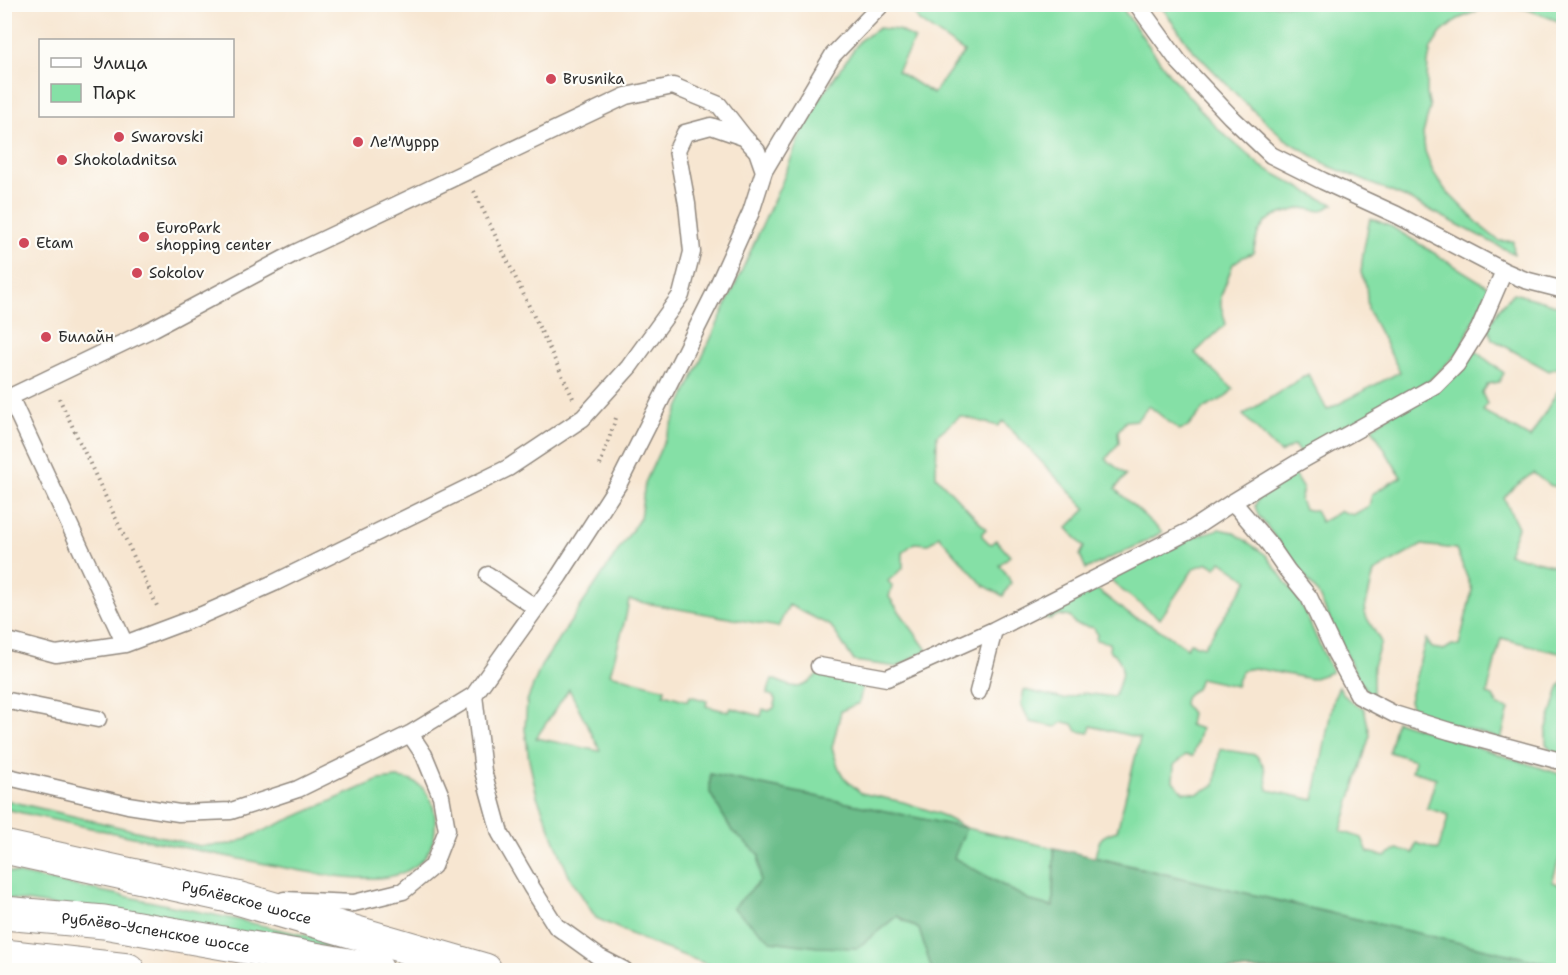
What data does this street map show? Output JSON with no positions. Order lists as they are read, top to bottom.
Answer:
{
  "streets": {
    "main road": ["Рублёвское шоссе", "Рублёво-Успенское шоссе"]
  },
  "places": [
    "Brusnika",
    "Swarovski",
    "Ле'Муррр",
    "Shokoladnitsa",
    "EuroPark shopping center",
    "Etam",
    "Sokolov",
    "Билайн"
  ],
  "legend": ["Улица", "Парк"]
}
